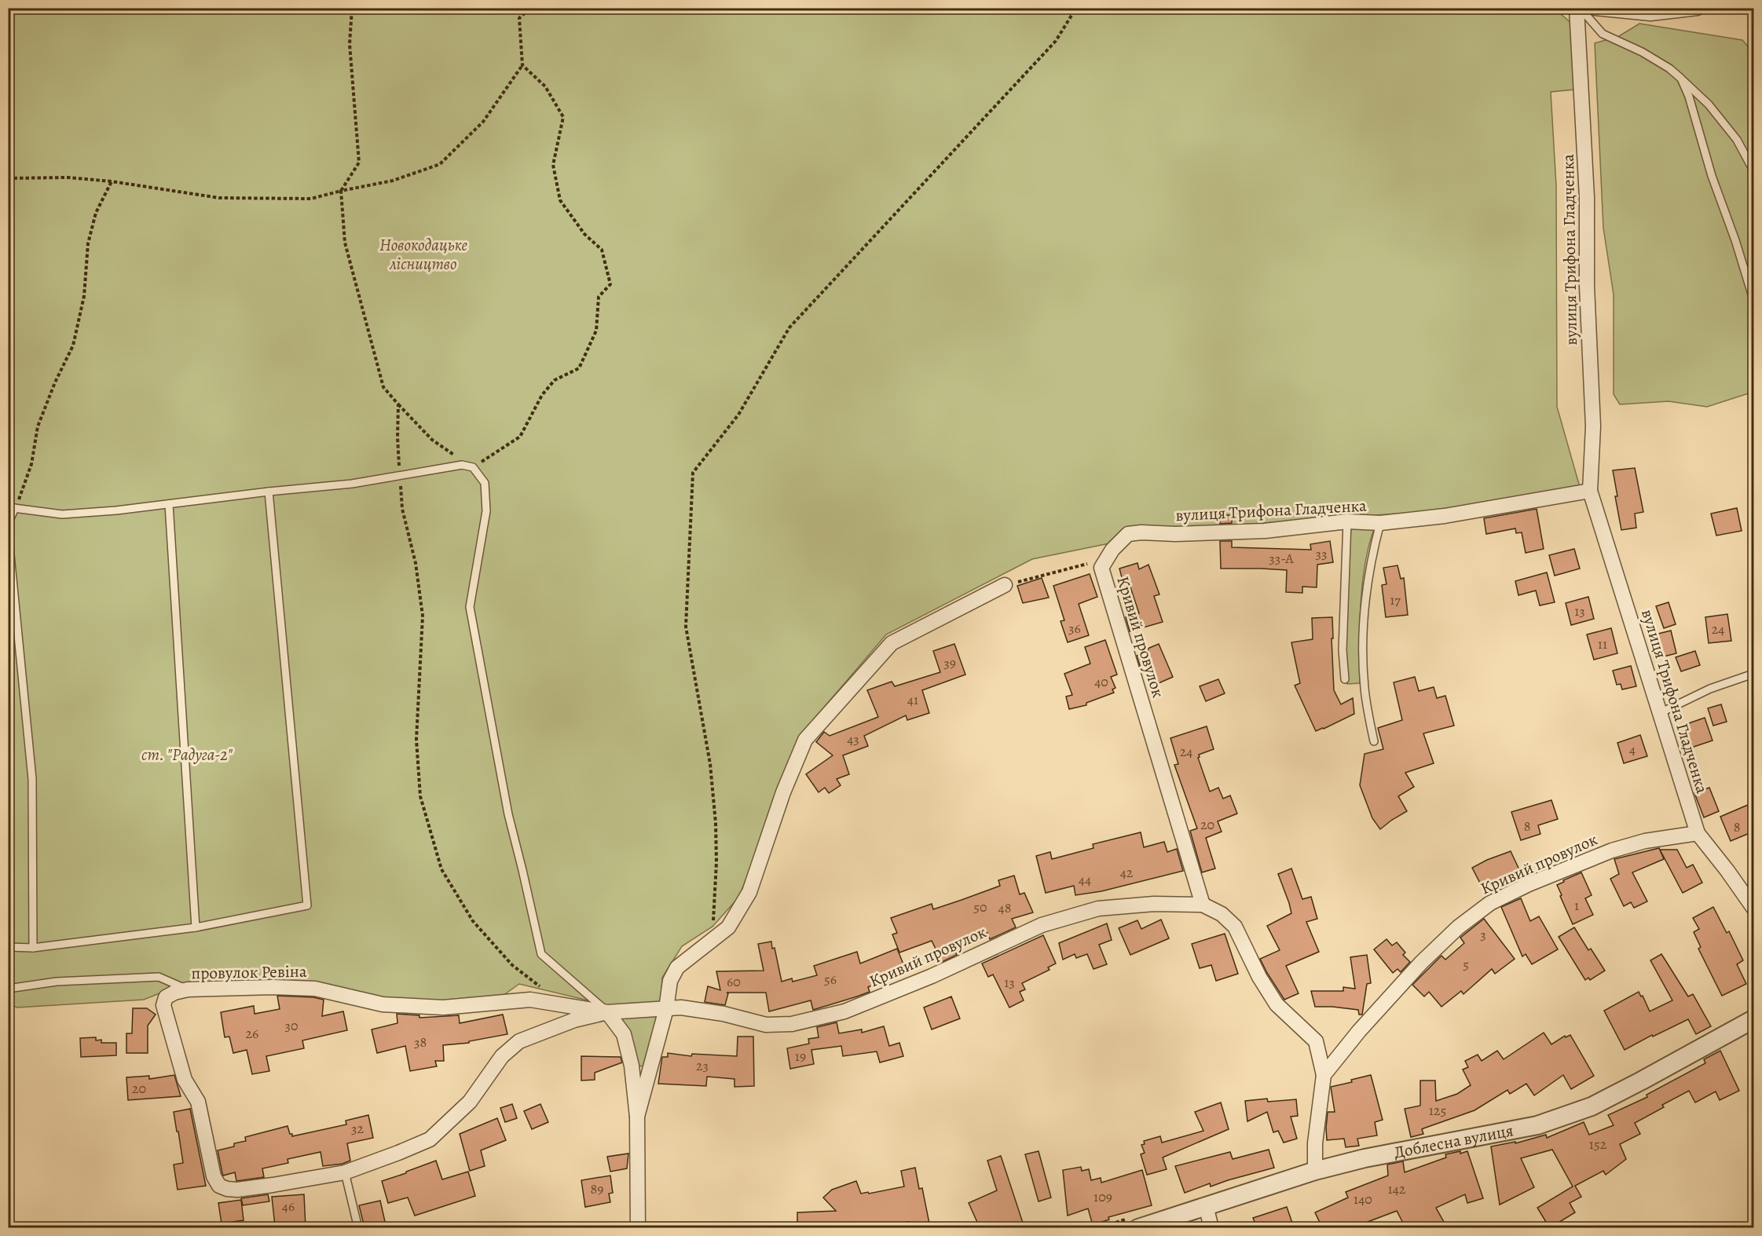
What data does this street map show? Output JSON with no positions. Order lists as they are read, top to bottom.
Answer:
{
  "streets": {
    "street": [
      "вулиця Трифона Гладченка",
      "Кривий провулок",
      "провулок Ревіна",
      "Доблесна вулиця"
    ]
  },
  "crossings": [
    ["вулиця Трифона Гладченка", "Кривий провулок"],
    ["Кривий провулок", "провулок Ревіна"],
    ["Кривий провулок", "Доблесна вулиця"]
  ],
  "parks": ["Новокодацьке лісництво", "ст. \"Радуга-2\""],
  "house_numbers": [
    "33",
    "33-А",
    "17",
    "13",
    "36",
    "24",
    "11",
    "39",
    "40",
    "41",
    "43",
    "4",
    "24",
    "20",
    "8",
    "8",
    "42",
    "44",
    "1",
    "50",
    "48",
    "3",
    "5",
    "56",
    "60",
    "13",
    "30",
    "26",
    "38",
    "19",
    "23",
    "20",
    "125",
    "32",
    "152",
    "89",
    "142",
    "109",
    "140",
    "46"
  ]
}
